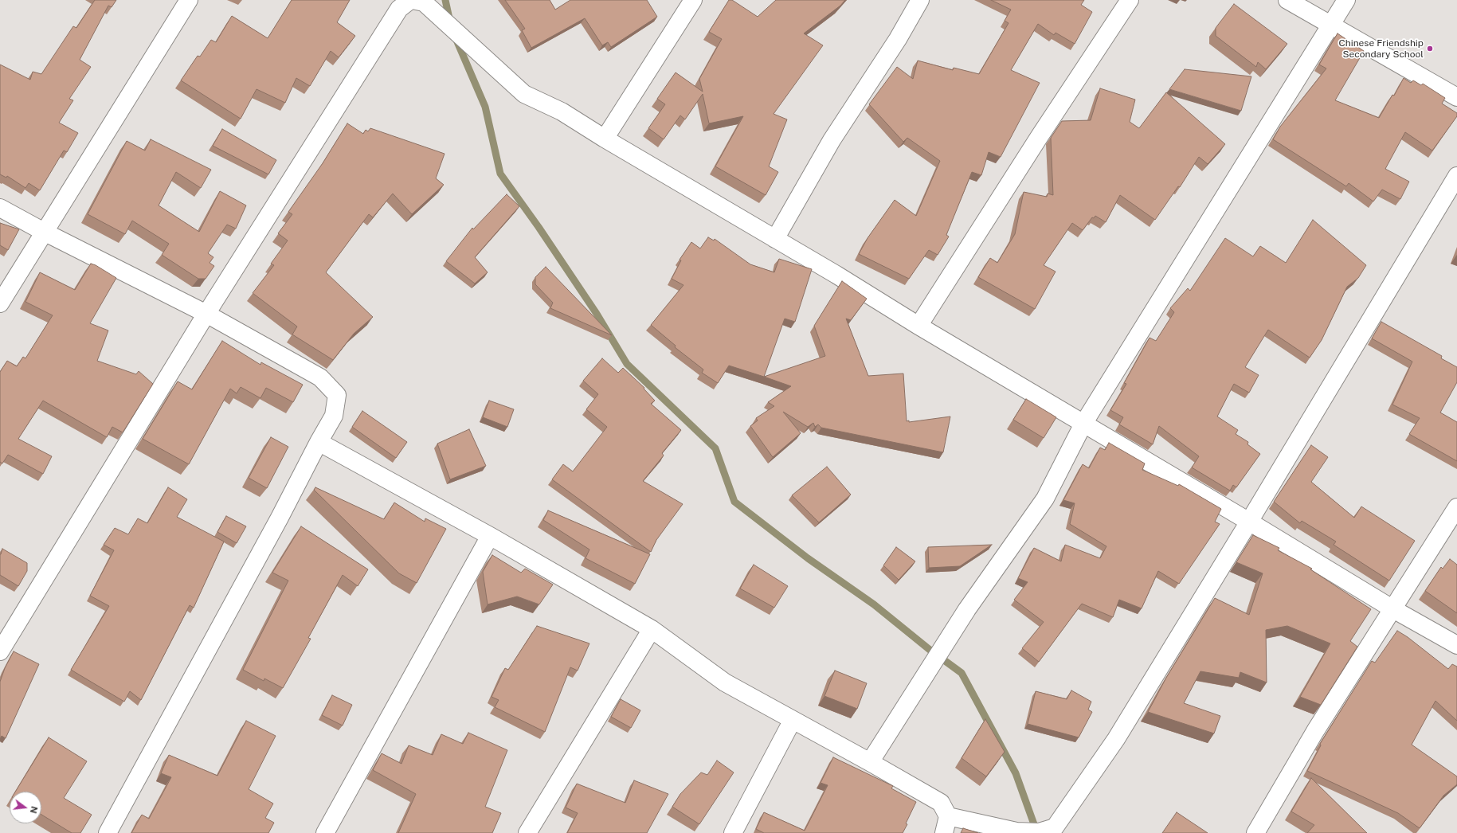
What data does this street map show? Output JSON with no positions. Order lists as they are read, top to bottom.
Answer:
{
  "places": ["Chinese Friendship Secondary School"],
  "north": "right"
}
